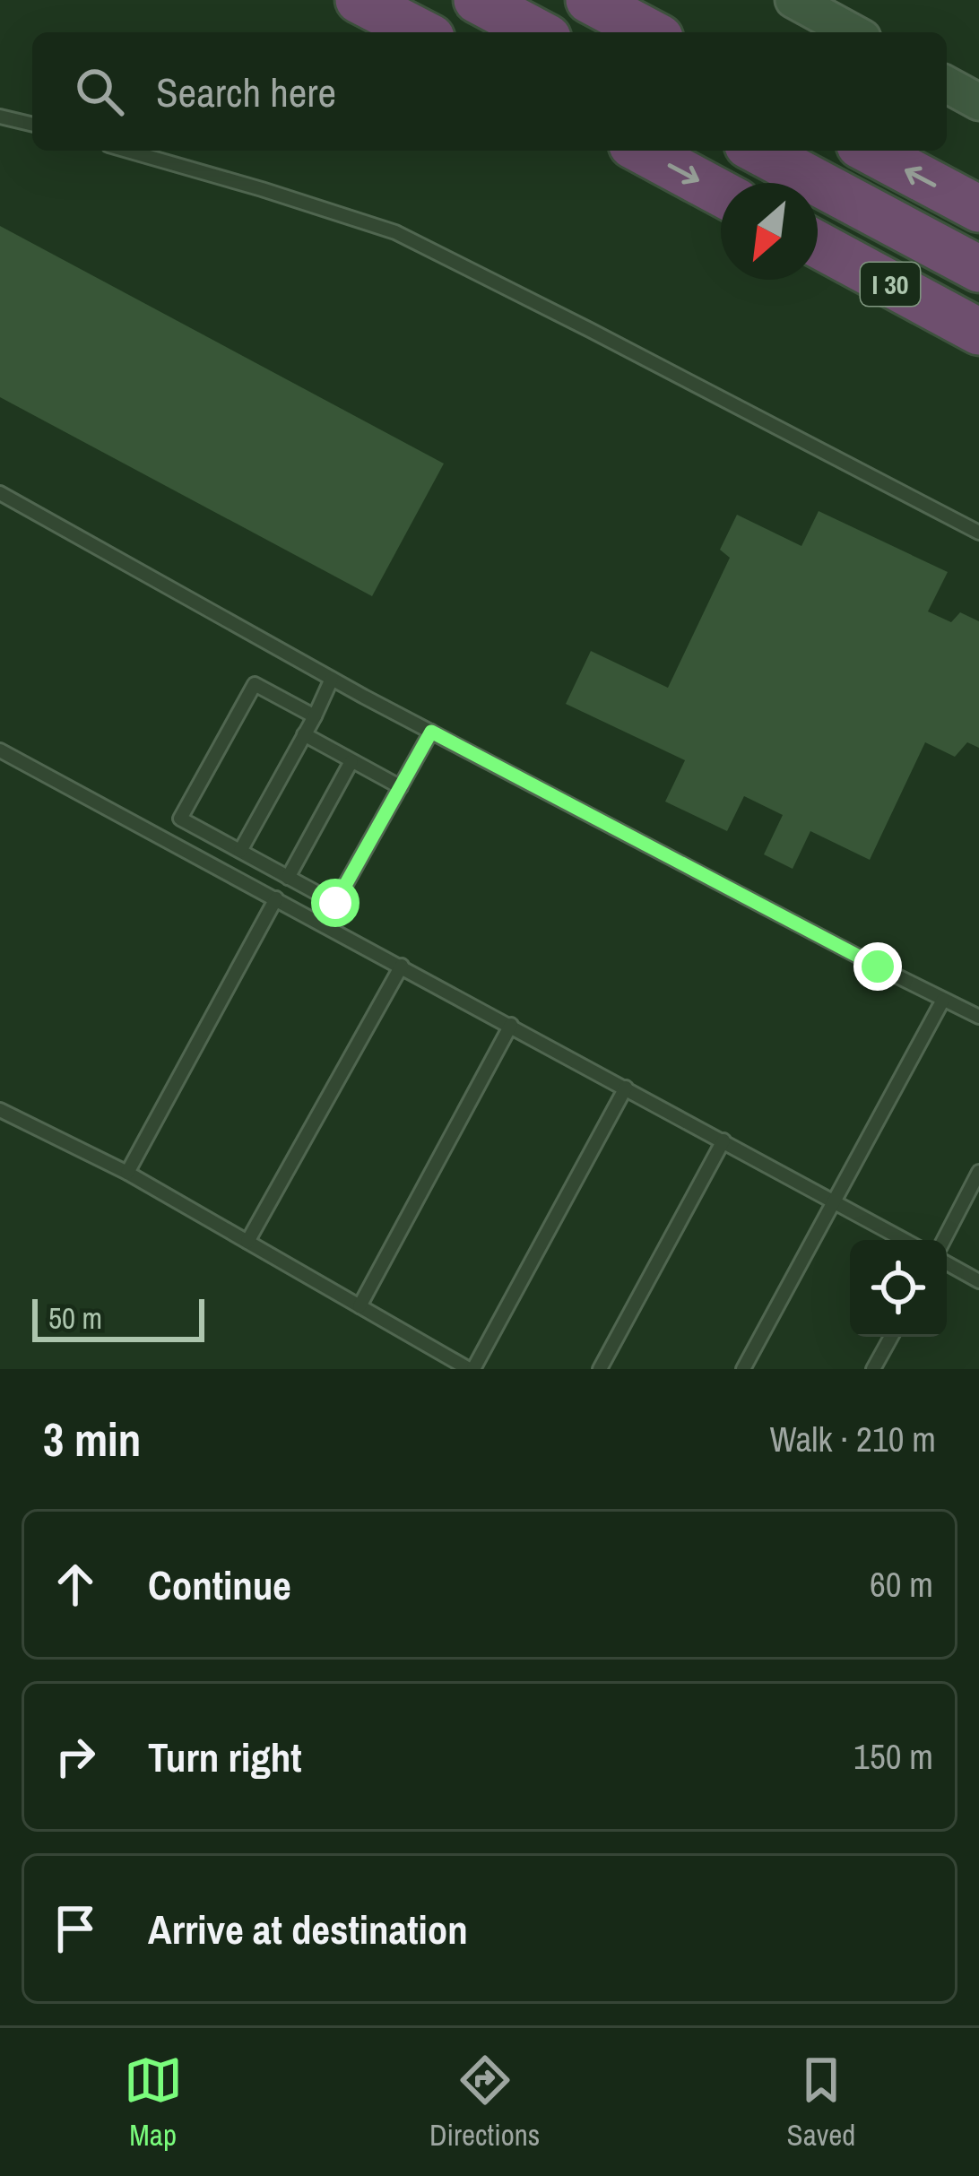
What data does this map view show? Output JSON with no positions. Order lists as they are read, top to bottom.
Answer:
{
  "streets": {
    "highway": ["I 30"]
  },
  "scale_bar": "50 m",
  "north": "bottom left",
  "page": {
    "search": "Search here",
    "scale": "50 m",
    "heading": ["3 min", "Walk · 210 m"],
    "list": [
      ["Continue", "60 m"],
      ["Turn right", "150 m"],
      "Arrive at destination"
    ],
    "nav": ["Map", "Directions", "Saved"]
  }
}
